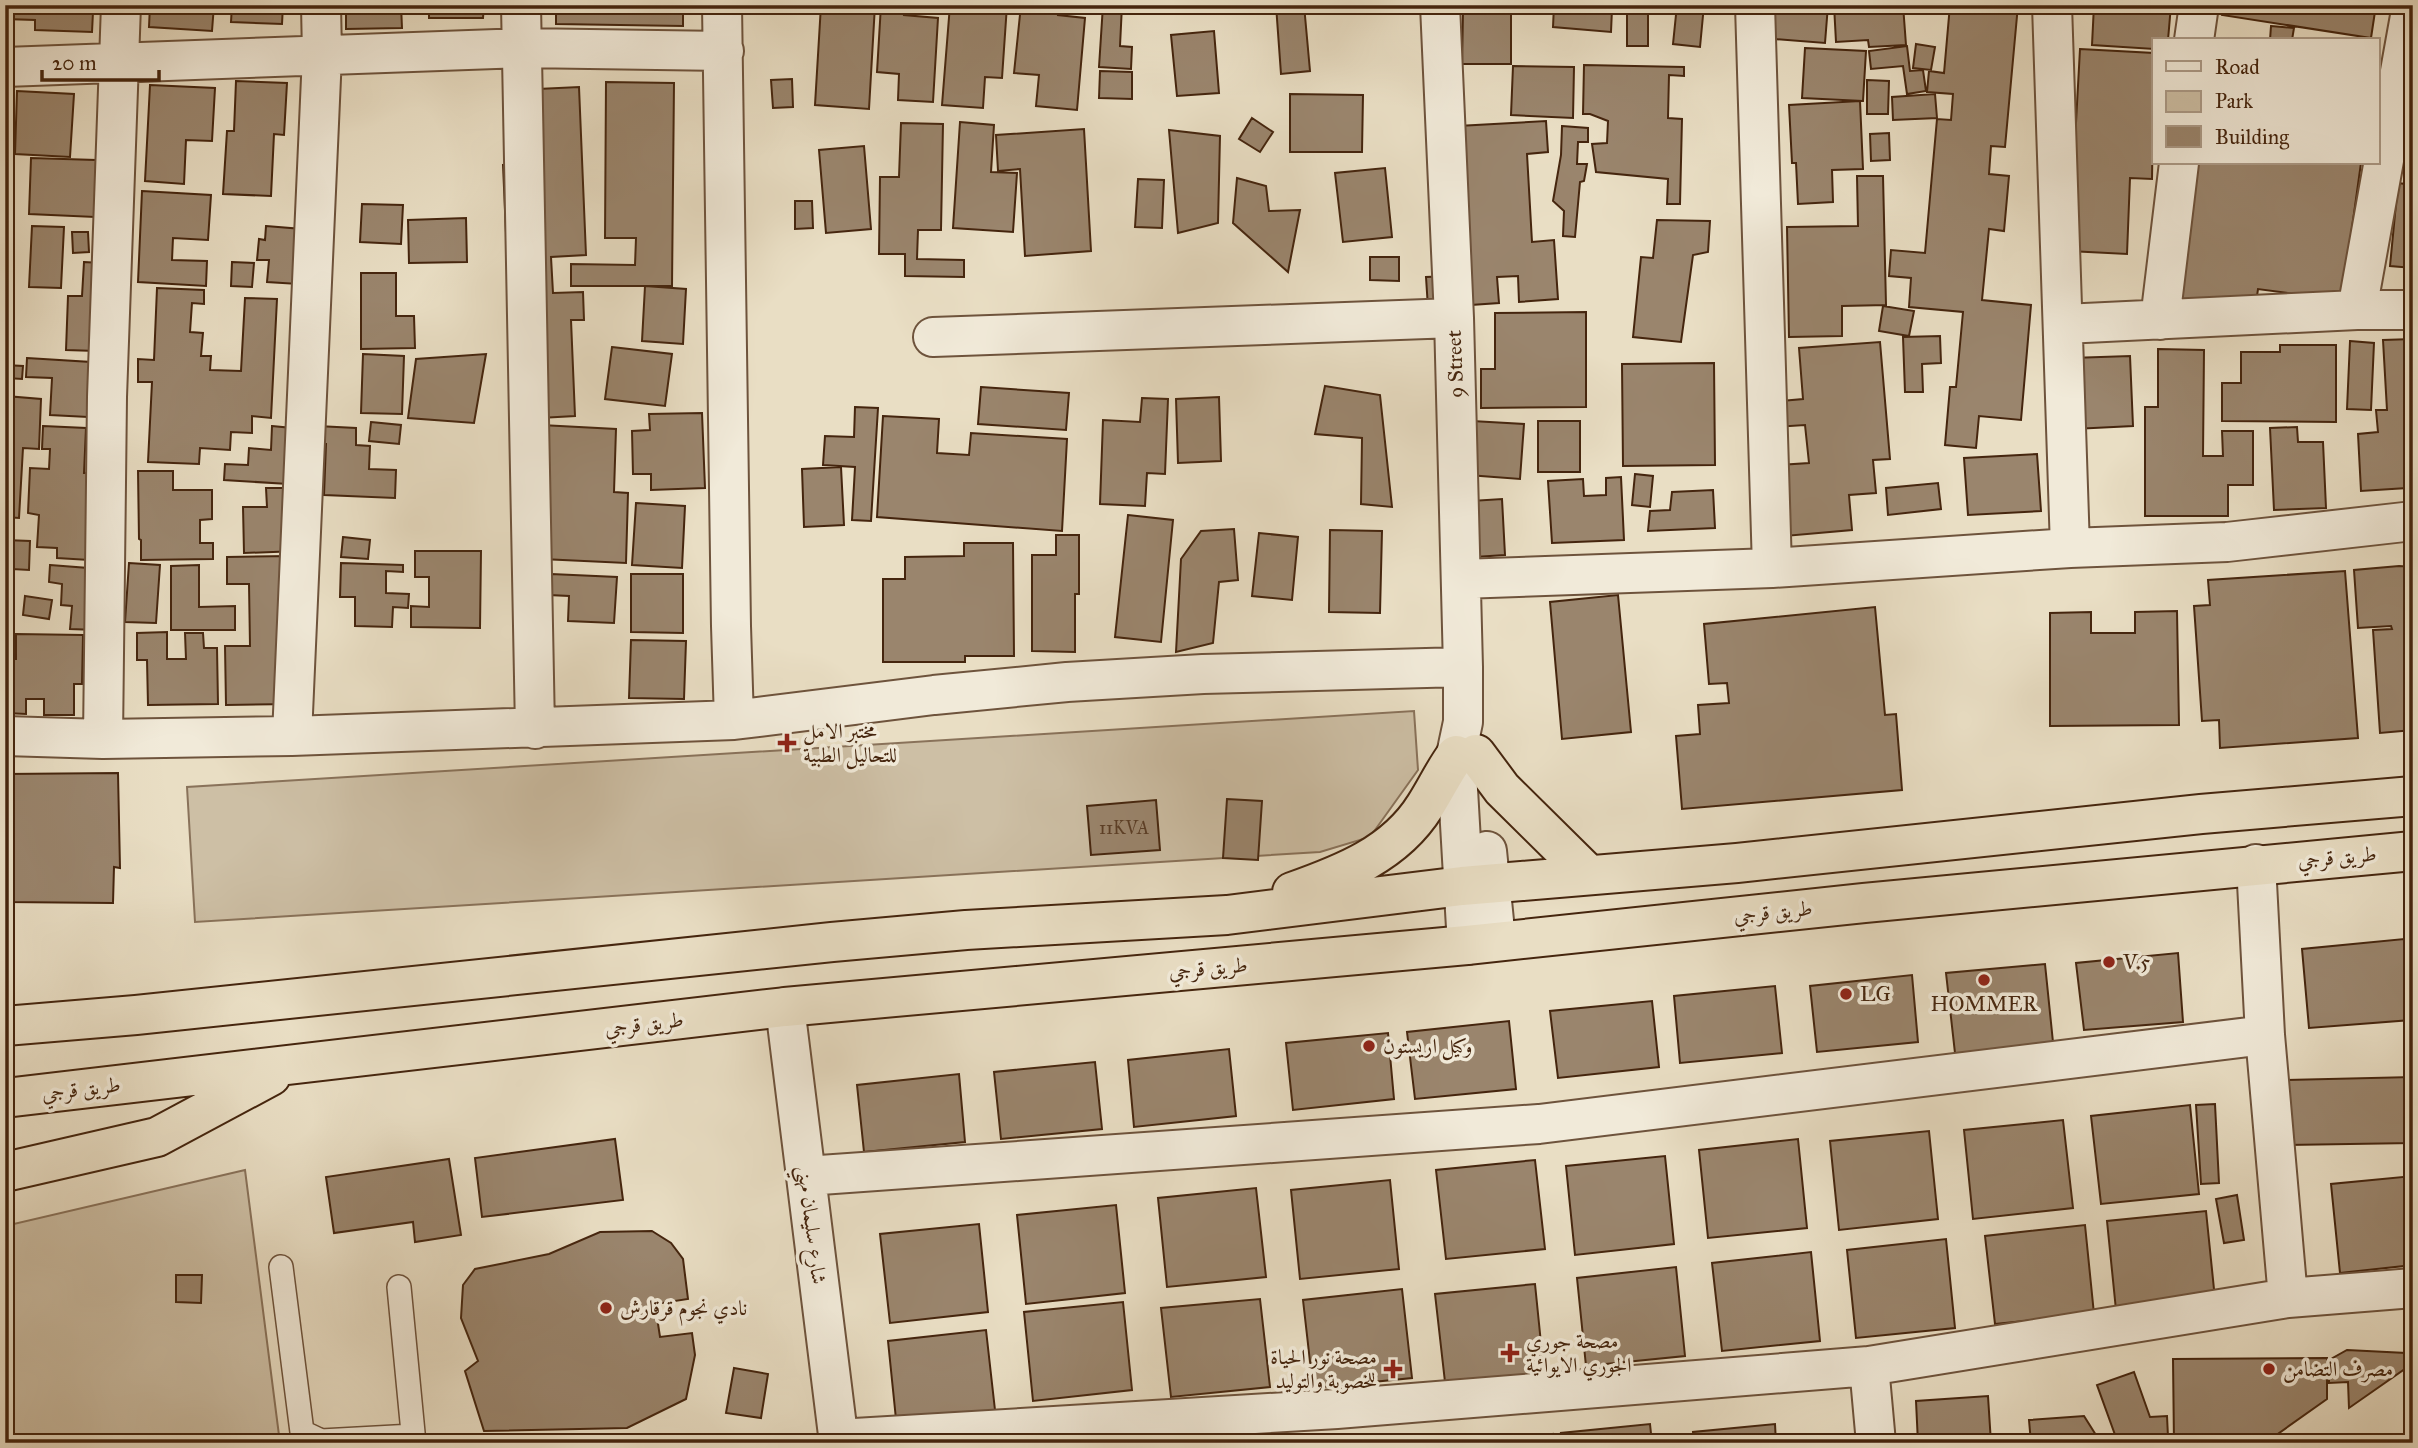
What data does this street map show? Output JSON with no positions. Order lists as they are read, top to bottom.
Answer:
{
  "streets": {
    "highway": ["طريق قرجي"],
    "street": ["9 Street", "شارع سليمان مهني"]
  },
  "crossings": [
    ["9 Street", "طريق قرجي"],
    ["طريق قرجي", "شارع سليمان مهني"]
  ],
  "places": {
    "health": ["مختبر الامل للتحاليل الطبية", "مصحة جوري الجوري الايوائية", "مصحة نور الحياة للخصوبة والتوليد"],
    "other": [
      "V.5",
      "HOMMER",
      "LG",
      "وكيل اريستون",
      "نادي نجوم قرقارش",
      "مصرف التضامن"
    ]
  },
  "house_numbers": ["11KVA"],
  "legend": ["Road", "Park", "Building"],
  "scale_bar": "20 m"
}
